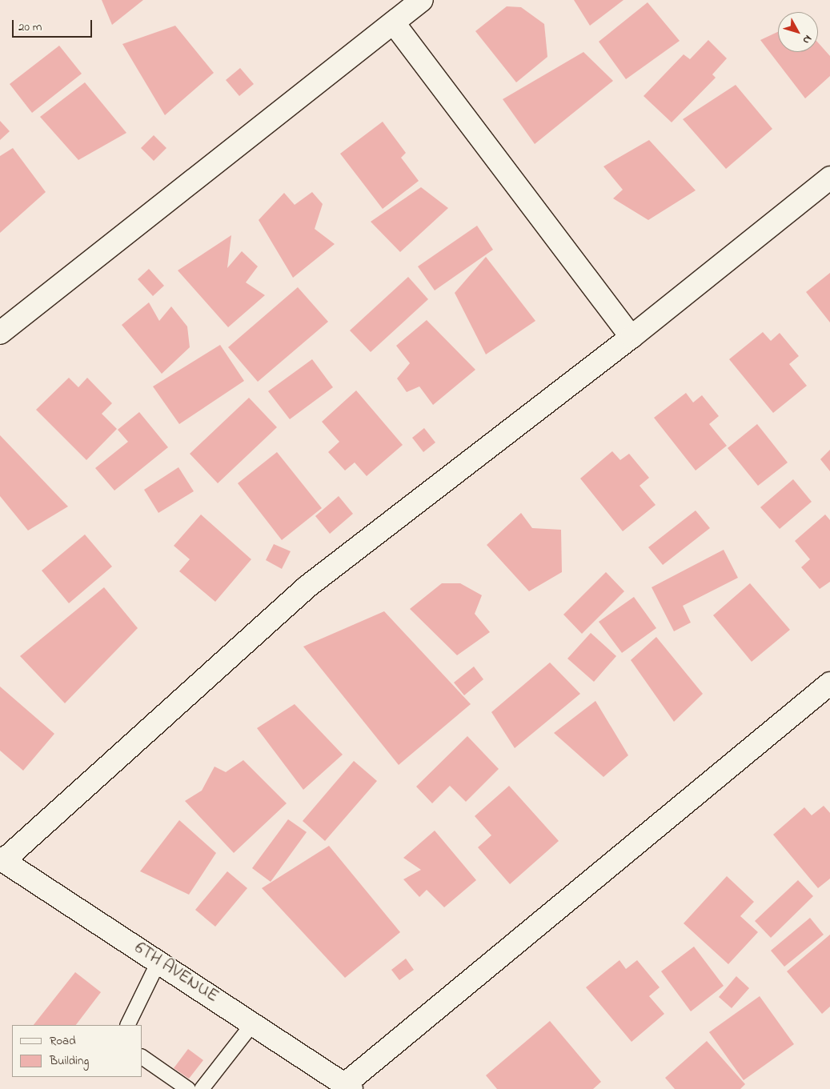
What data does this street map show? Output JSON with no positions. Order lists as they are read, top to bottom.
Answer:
{
  "streets": {
    "street": ["6TH AVENUE"]
  },
  "legend": ["Road", "Building"],
  "scale_bar": "20 m",
  "north": "bottom right"
}
